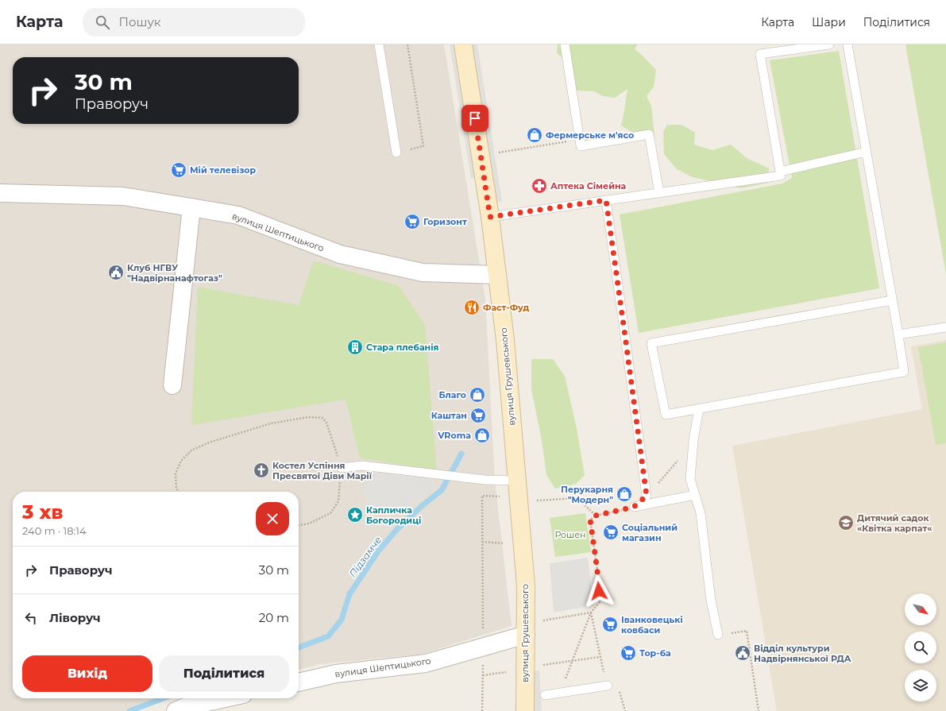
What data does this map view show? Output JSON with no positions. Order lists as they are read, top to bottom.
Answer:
{
  "streets": {
    "street": ["вулиця Шептицького", "вулиця Грушевського"]
  },
  "crossings": [
    ["вулиця Шептицького", "вулиця Грушевського"]
  ],
  "water": ["Підзамче"],
  "parks": ["Рошен"],
  "places": {
    "shop": [
      "Фермерське м'ясо",
      "Благо",
      "VRoma",
      "Перукарня \"Модерн\""
    ],
    "supermarket": [
      "Мій телевізор",
      "Горизонт",
      "Каштан",
      "Соціальний магазин",
      "Іванковецькі ковбаси",
      "Тор-ба"
    ],
    "pharmacy": ["Аптека Сімейна"],
    "public building": ["Клуб НГВУ \"Надвірнанафтогаз\"", "Відділ культури Надвірнянської РДА"],
    "restaurant": ["Фаст-Фуд"],
    "building": ["Стара плебанія"],
    "church": ["Костел Успіння Пресвятої Діви Марії"],
    "place": ["Капличка Богородиці"],
    "school or university": ["Дитячий садок «Квітка карпат«"]
  },
  "north": "bottom right",
  "page": {
    "header": "Карта",
    "search": "Пошук",
    "nav": ["Карта", "Шари", "Поділитися"],
    "turn": ["30 m", "Праворуч"],
    "heading": ["3 хв", "240 m · 18:14"],
    "list": [
      {
        "name": "Праворуч",
        "value": "30 m"
      },
      {
        "name": "Ліворуч",
        "value": "20 m"
      }
    ],
    "buttons": ["Вихід", "Поділитися"]
  }
}
